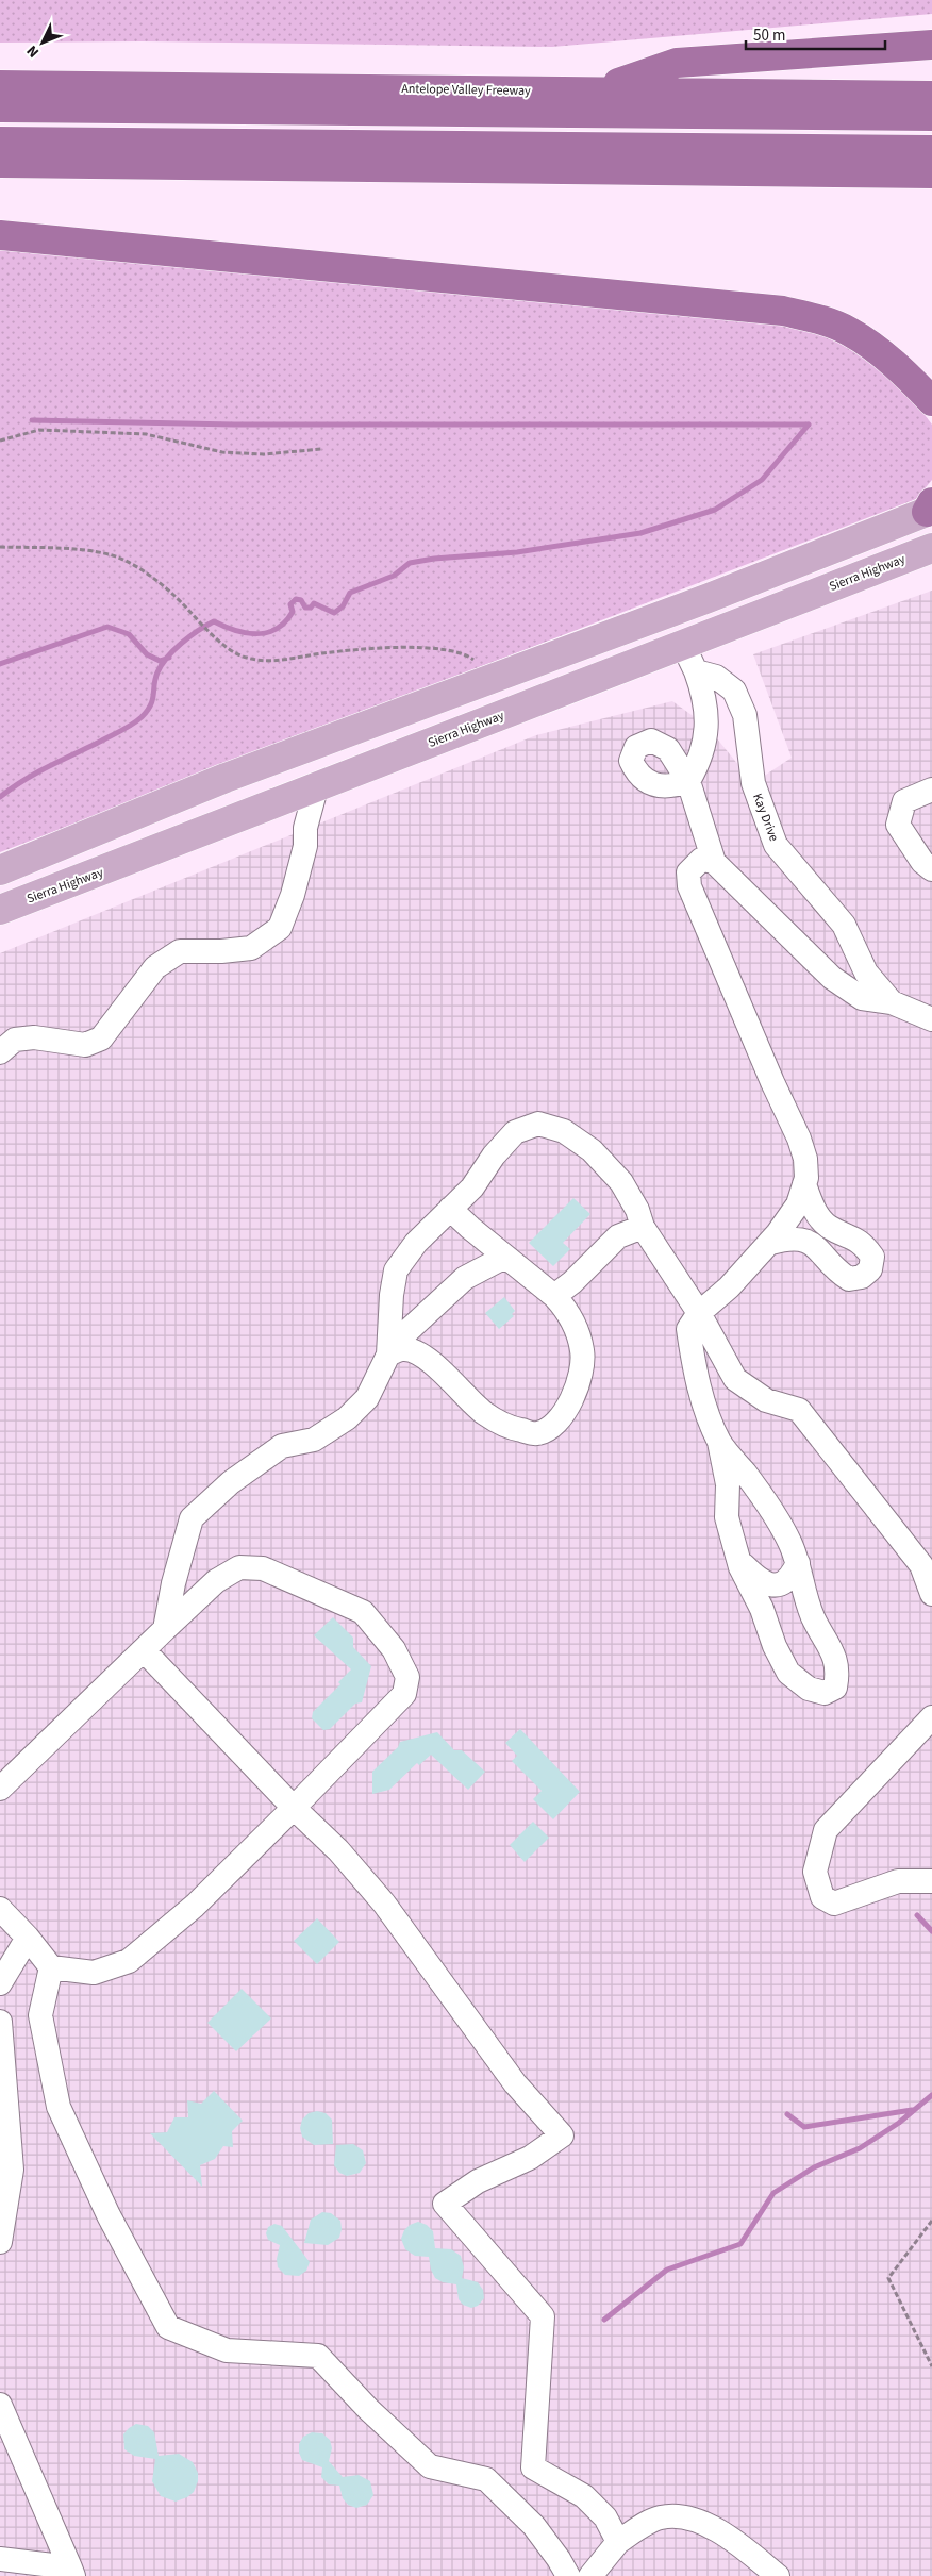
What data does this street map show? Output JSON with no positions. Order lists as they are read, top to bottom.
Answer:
{
  "streets": {
    "highway": ["Antelope Valley Freeway"],
    "main road": ["Sierra Highway"],
    "street": ["Kay Drive"]
  },
  "scale_bar": "50 m",
  "north": "bottom left"
}
